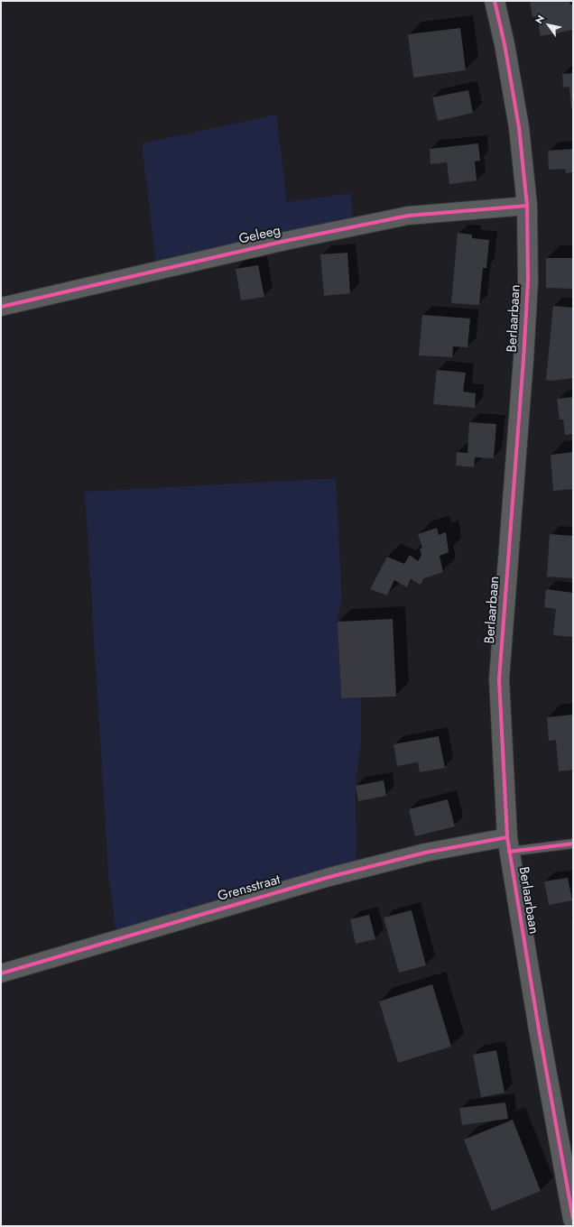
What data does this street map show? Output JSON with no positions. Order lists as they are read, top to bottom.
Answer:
{
  "streets": {
    "street": ["Geleeg", "Berlaarbaan", "Grensstraat"]
  },
  "crossings": [
    ["Geleeg", "Berlaarbaan"],
    ["Berlaarbaan", "Grensstraat"]
  ],
  "north": "top left"
}
